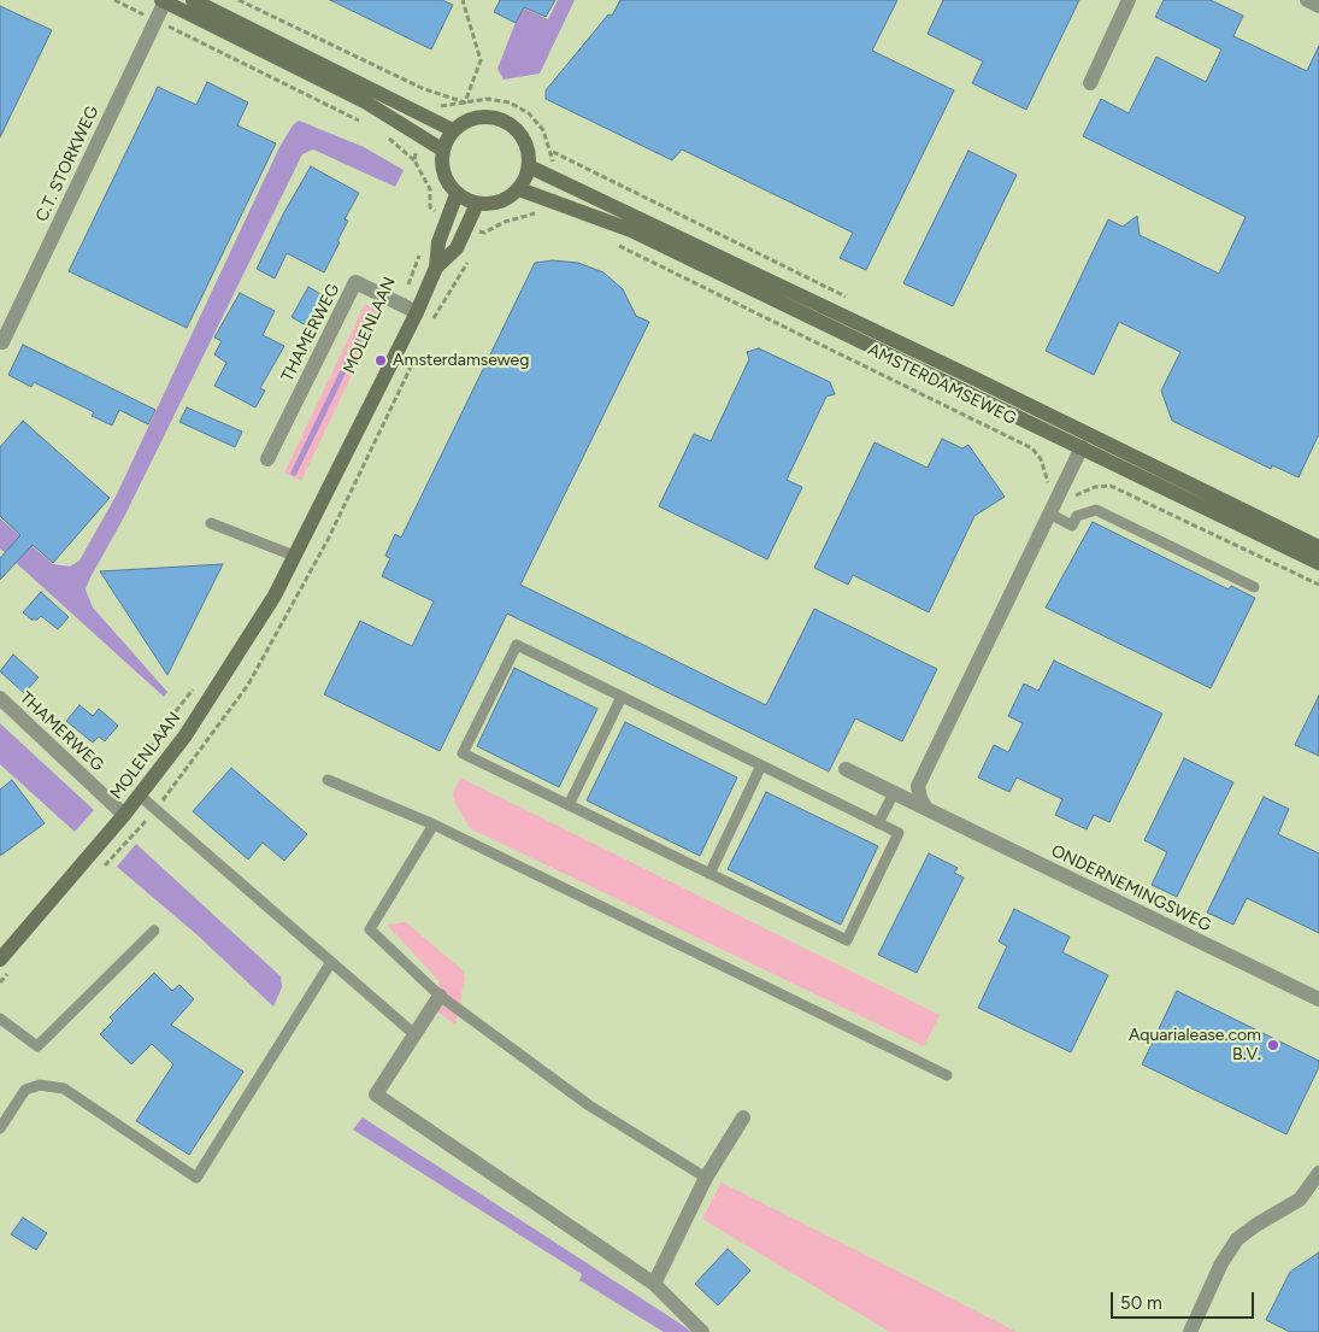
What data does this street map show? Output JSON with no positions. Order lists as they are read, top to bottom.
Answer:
{
  "streets": {
    "street": [
      "C.T. STORKWEG",
      "MOLENLAAN",
      "THAMERWEG",
      "AMSTERDAMSEWEG",
      "ONDERNEMINGSWEG"
    ]
  },
  "crossings": [
    ["MOLENLAAN", "THAMERWEG"],
    ["MOLENLAAN", "AMSTERDAMSEWEG"]
  ],
  "places": ["Amsterdamseweg", "Aquarialease.com B.V."],
  "scale_bar": "50 m"
}
